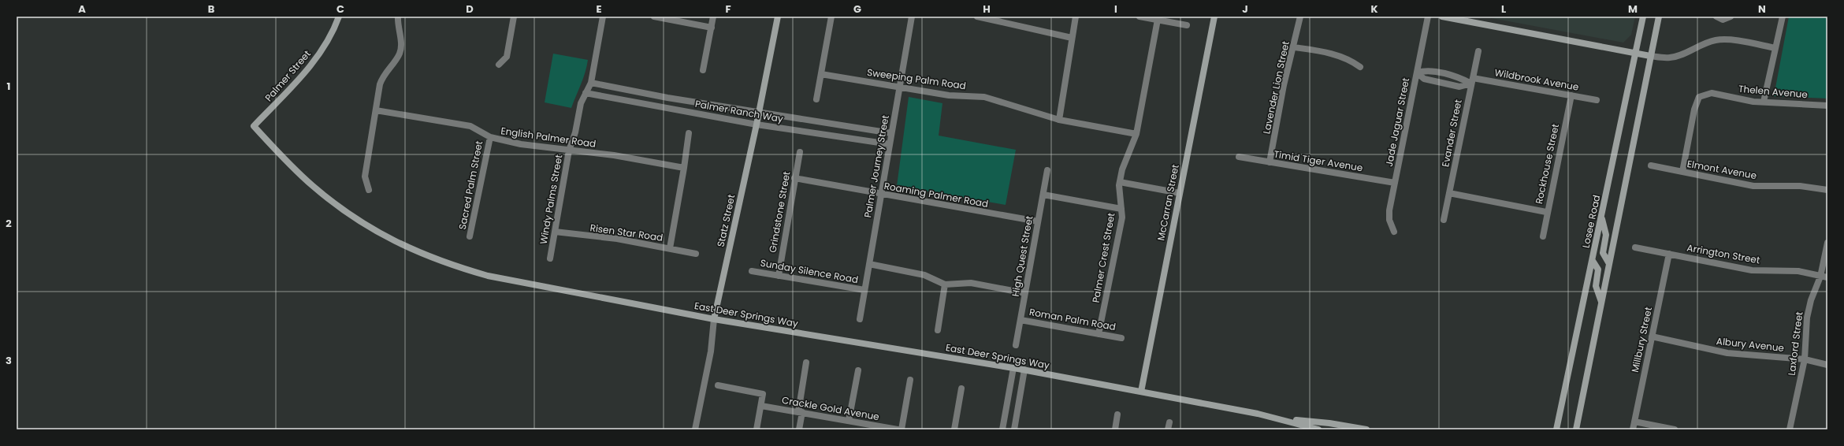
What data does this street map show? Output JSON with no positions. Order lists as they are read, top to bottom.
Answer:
{
  "streets": {
    "street": [
      "Palmer Street",
      "Sweeping Palm Road",
      "Wildbrook Avenue",
      "Lavender Lion Street",
      "Thelen Avenue",
      "Palmer Ranch Way",
      "Jade Jaguar Street",
      "Evander Street",
      "English Palmer Road",
      "Timid Tiger Avenue",
      "Rockhouse Street",
      "Palmer Journey Street",
      "Elmont Avenue",
      "Sacred Palm Street",
      "Roaming Palmer Road",
      "Windy Palms Street",
      "McCarran Street",
      "Grindstone Street",
      "Statz Street",
      "Losee Road",
      "Risen Star Road",
      "Arrington Street",
      "High Quest Street",
      "Palmer Crest Street",
      "Sunday Silence Road",
      "East Deer Springs Way",
      "Roman Palm Road",
      "Millbury Street",
      "Laxford Street",
      "Albury Avenue",
      "Crackle Gold Avenue"
    ]
  },
  "crossings": [
    ["Palmer Street", "East Deer Springs Way"],
    ["Sweeping Palm Road", "Palmer Journey Street"],
    ["Sweeping Palm Road", "Palmer Crest Street"],
    ["Wildbrook Avenue", "Jade Jaguar Street"],
    ["Wildbrook Avenue", "Evander Street"],
    ["Wildbrook Avenue", "Rockhouse Street"],
    ["Lavender Lion Street", "Timid Tiger Avenue"],
    ["Thelen Avenue", "Elmont Avenue"],
    ["Palmer Ranch Way", "Palmer Journey Street"],
    ["Palmer Ranch Way", "Windy Palms Street"],
    ["Palmer Ranch Way", "Statz Street"],
    ["Jade Jaguar Street", "Timid Tiger Avenue"],
    ["English Palmer Road", "Sacred Palm Street"],
    ["English Palmer Road", "Windy Palms Street"],
    ["Palmer Journey Street", "Roaming Palmer Road"],
    ["Palmer Journey Street", "Sunday Silence Road"],
    ["Roaming Palmer Road", "Grindstone Street"],
    ["Roaming Palmer Road", "High Quest Street"],
    ["Windy Palms Street", "Risen Star Road"],
    ["McCarran Street", "East Deer Springs Way"],
    ["Grindstone Street", "Sunday Silence Road"],
    ["Statz Street", "East Deer Springs Way"],
    ["Arrington Street", "Millbury Street"],
    ["Arrington Street", "Laxford Street"],
    ["High Quest Street", "Roman Palm Road"],
    ["Palmer Crest Street", "Roman Palm Road"],
    ["Millbury Street", "Albury Avenue"],
    ["Laxford Street", "Albury Avenue"]
  ],
  "grid": {
    "columns": [
      "A",
      "B",
      "C",
      "D",
      "E",
      "F",
      "G",
      "H",
      "I",
      "J",
      "K",
      "L",
      "M",
      "N"
    ],
    "rows": ["1", "2", "3"]
  }
}
